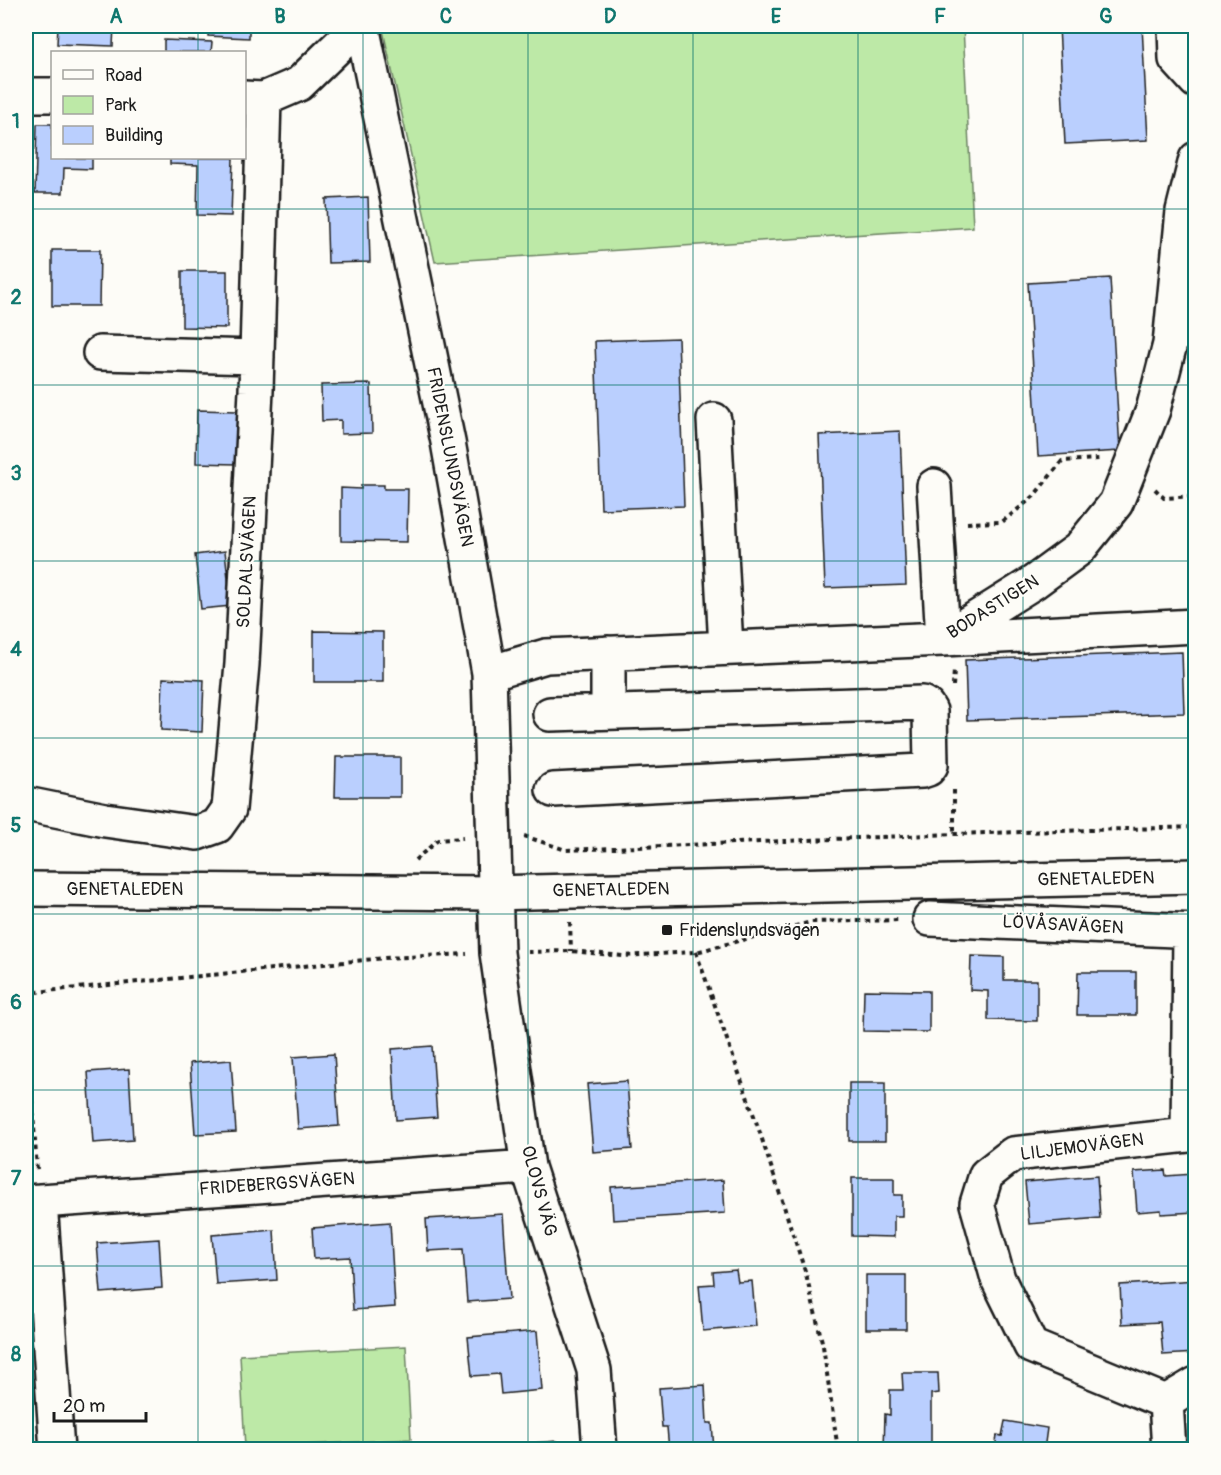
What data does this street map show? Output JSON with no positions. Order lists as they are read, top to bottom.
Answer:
{
  "streets": {
    "street": [
      "FRIDENSLUNDSVÄGEN",
      "SOLDALSVÄGEN",
      "BODASTIGEN",
      "GENETALEDEN",
      "LÖVÅSAVÄGEN",
      "LILJEMOVÄGEN",
      "FRIDEBERGSVÄGEN",
      "OLOVS VÄG"
    ]
  },
  "crossings": [
    ["FRIDENSLUNDSVÄGEN", "BODASTIGEN"],
    ["FRIDENSLUNDSVÄGEN", "GENETALEDEN"],
    ["FRIDENSLUNDSVÄGEN", "OLOVS VÄG"],
    ["GENETALEDEN", "OLOVS VÄG"],
    ["LÖVÅSAVÄGEN", "LILJEMOVÄGEN"],
    ["FRIDEBERGSVÄGEN", "OLOVS VÄG"]
  ],
  "places": {
    "transit": ["Fridenslundsvägen"]
  },
  "legend": ["Road", "Park", "Building"],
  "scale_bar": "20 m",
  "grid": {
    "columns": [
      "A",
      "B",
      "C",
      "D",
      "E",
      "F",
      "G"
    ],
    "rows": [
      "1",
      "2",
      "3",
      "4",
      "5",
      "6",
      "7",
      "8"
    ]
  }
}
